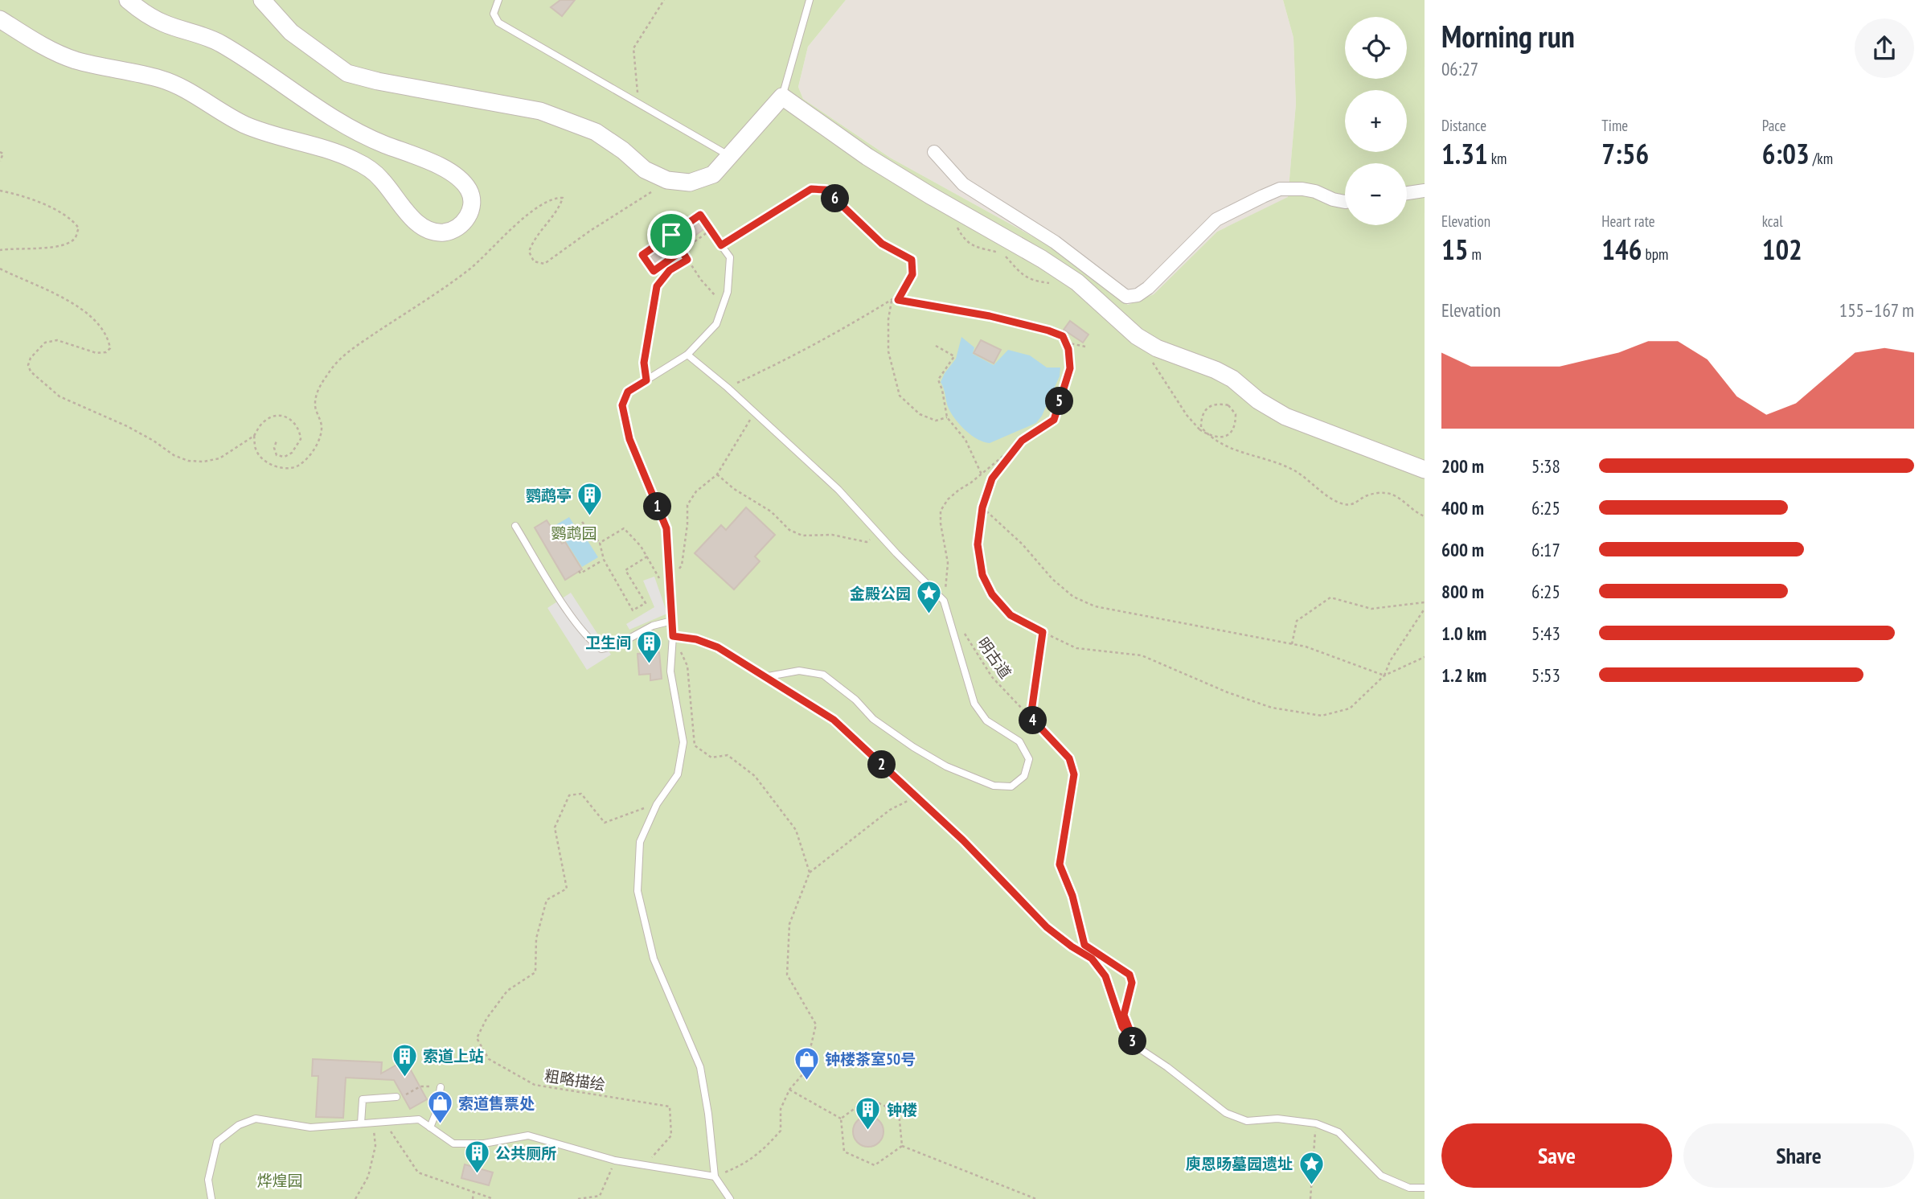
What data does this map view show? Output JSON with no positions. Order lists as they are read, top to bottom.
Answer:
{
  "streets": {
    "path": ["明古道", "粗略描绘"]
  },
  "parks": ["鹦鹉园", "烨煌园"],
  "places": {
    "building": [
      "鹦鹉亭",
      "卫生间",
      "索道上站",
      "钟楼",
      "公共厕所"
    ],
    "place": ["金殿公园", "庾恩旸墓园遗址"],
    "shop": ["钟楼茶室50号", "索道售票处"]
  },
  "page": {
    "heading": ["Morning run", "06:27"],
    "map_buttons": ["+", "−"],
    "stats": [
      ["Distance", "1.31 km"],
      ["Time", "7:56"],
      ["Pace", "6:03 /km"],
      ["Elevation", "15 m"],
      ["Heart rate", "146 bpm"],
      ["kcal", "102"]
    ],
    "pins": [
      "6",
      "5",
      "1",
      "4",
      "2",
      "3"
    ],
    "chart": ["Elevation", "155–167 m"],
    "list": [
      {
        "name": "200 m",
        "note": "5:38"
      },
      {
        "name": "400 m",
        "note": "6:25"
      },
      {
        "name": "600 m",
        "note": "6:17"
      },
      {
        "name": "800 m",
        "note": "6:25"
      },
      {
        "name": "1.0 km",
        "note": "5:43"
      },
      {
        "name": "1.2 km",
        "note": "5:53"
      }
    ],
    "buttons": ["Save", "Share"]
  }
}
